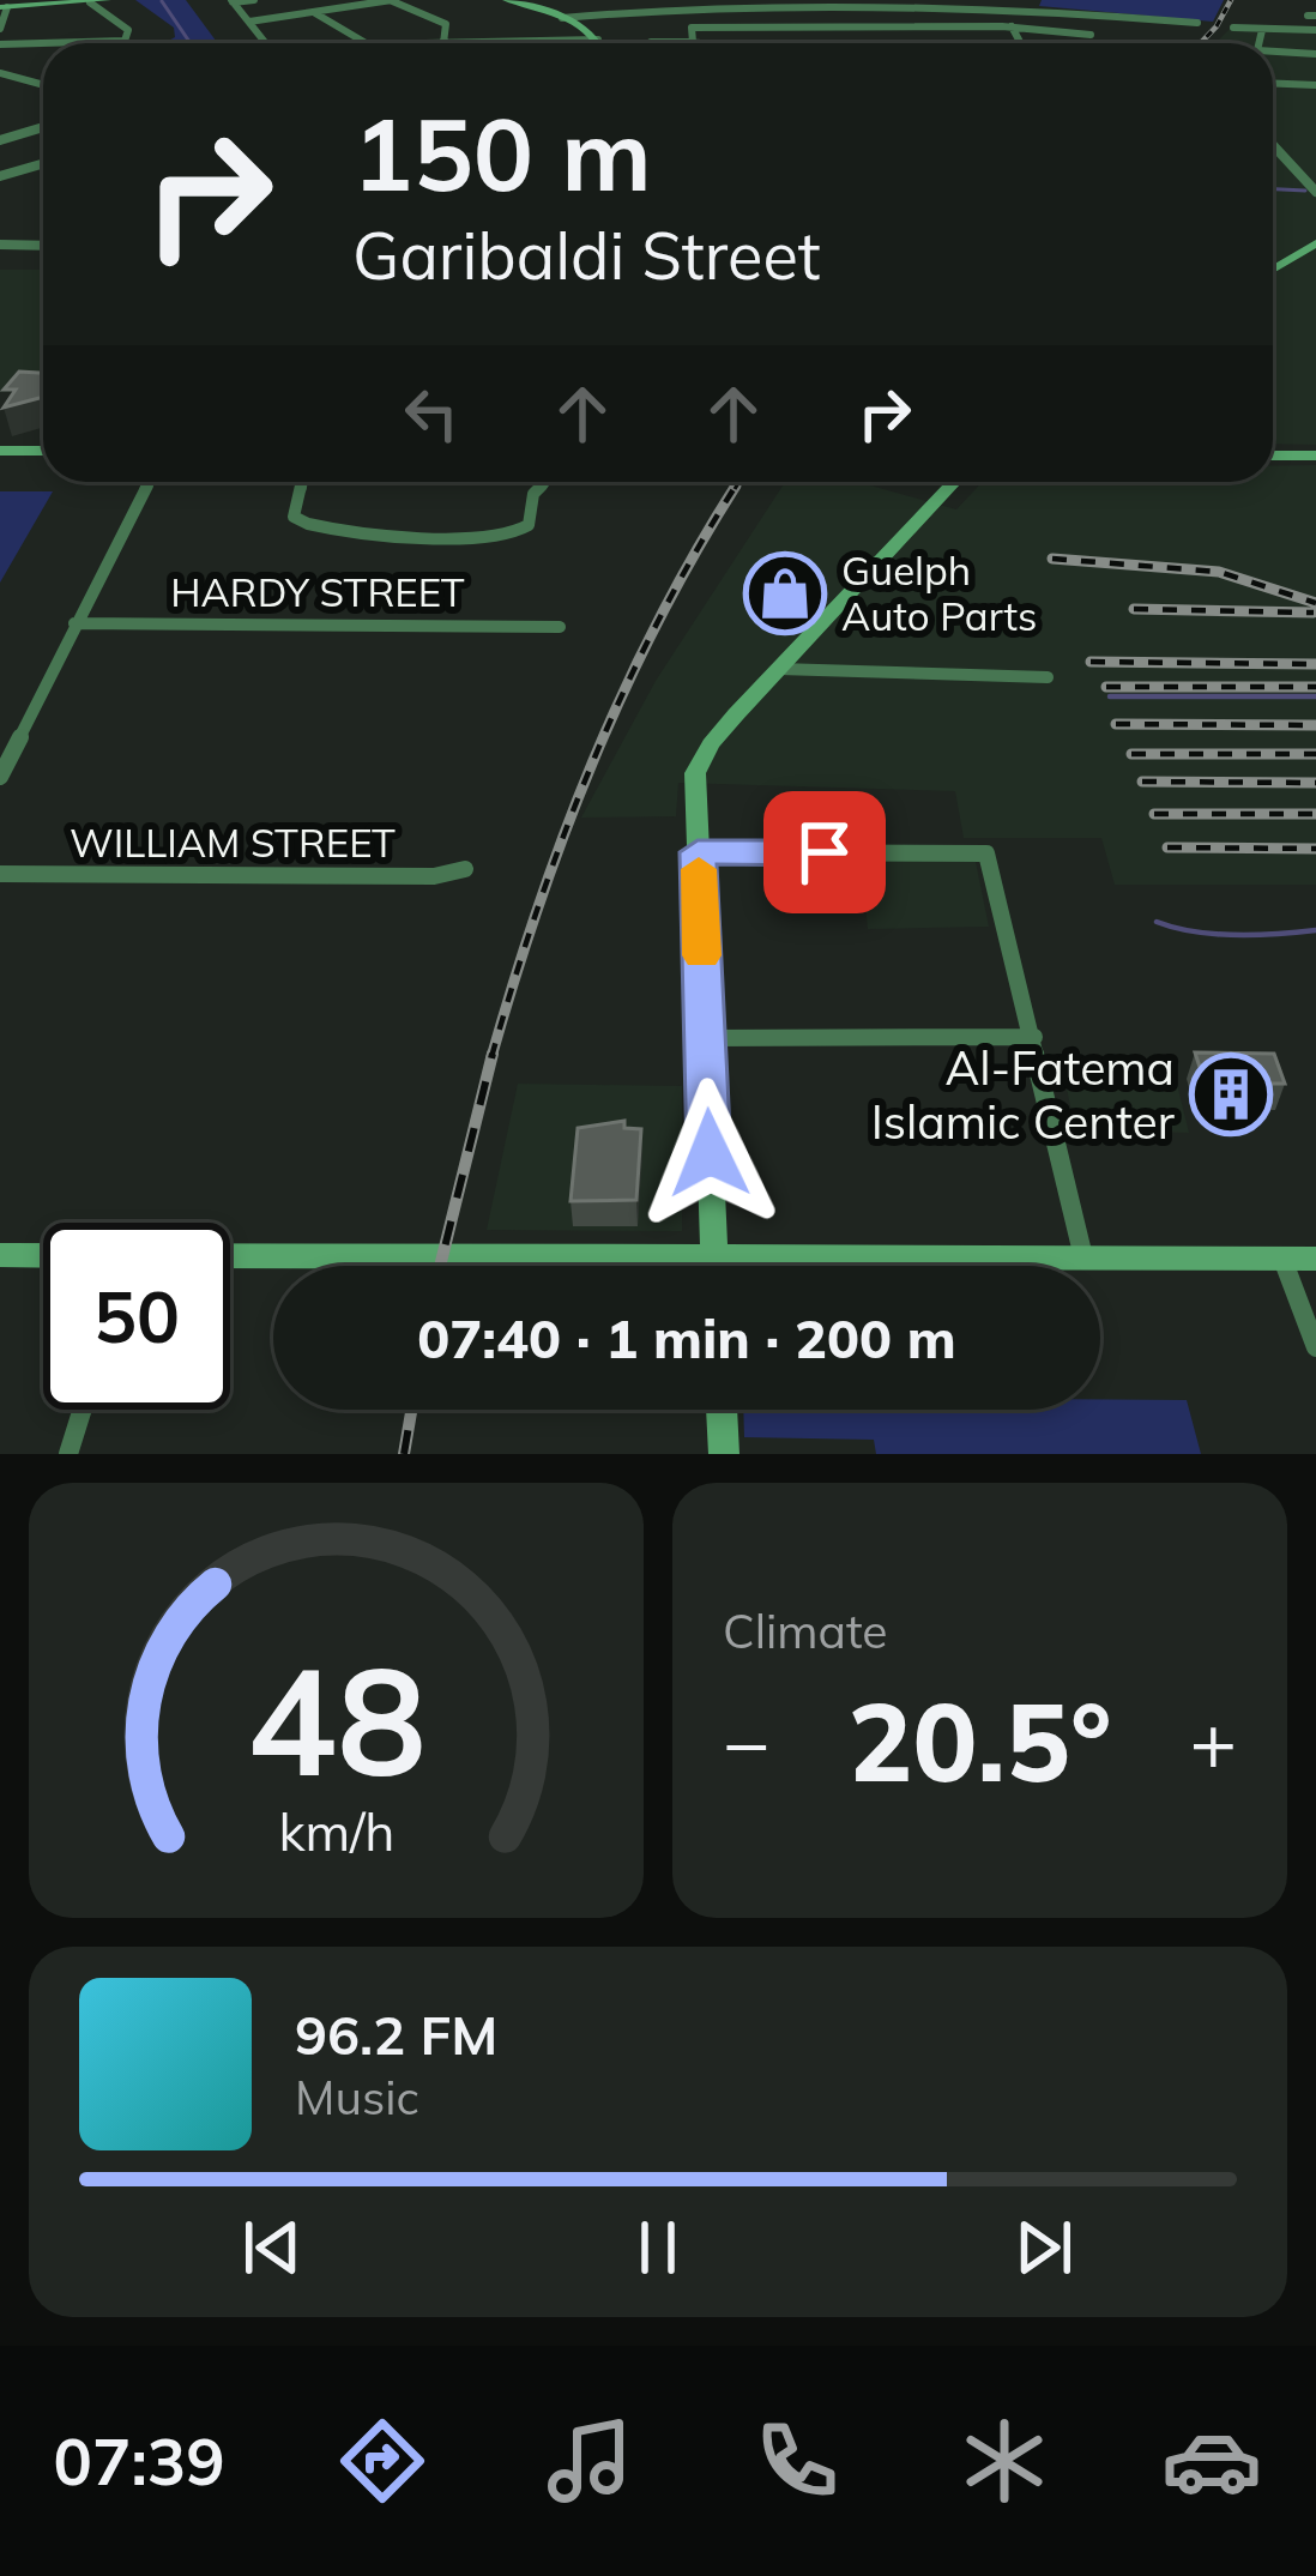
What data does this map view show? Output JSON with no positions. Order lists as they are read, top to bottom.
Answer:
{
  "streets": {
    "street": ["HARDY STREET", "WILLIAM STREET"]
  },
  "places": {
    "shop": ["Guelph Auto Parts"],
    "building": ["Al-Fatema Islamic Center"]
  },
  "page": {
    "turn": ["150 m", "Garibaldi Street"],
    "limit": "50",
    "trip": "07:40 · 1 min · 200 m",
    "tile": "Climate",
    "heat": ["−", "20.5°", "+"],
    "song": ["96.2 FM", "Music"],
    "tabs": "07:39",
    "gauge": ["48", "km/h"]
  }
}
